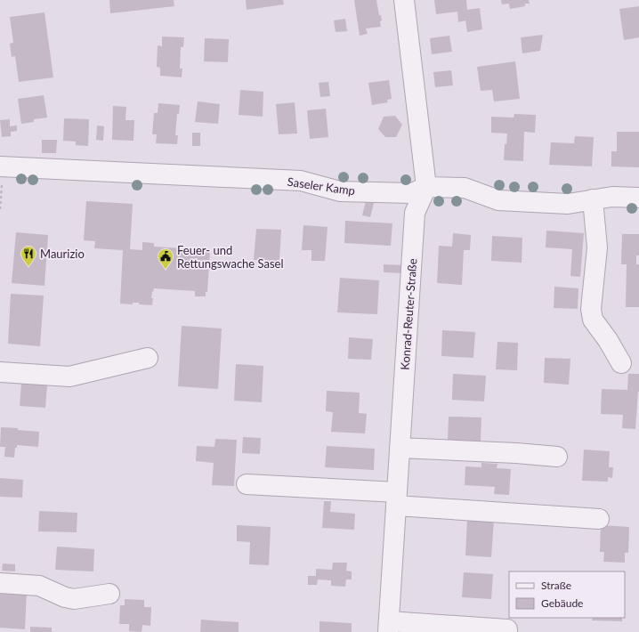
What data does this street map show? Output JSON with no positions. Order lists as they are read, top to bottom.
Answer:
{
  "streets": {
    "street": ["Saseler Kamp", "Konrad-Reuter-Straße"]
  },
  "crossings": [
    ["Saseler Kamp", "Konrad-Reuter-Straße"]
  ],
  "places": {
    "restaurant": ["Maurizio"],
    "public building": ["Feuer- und Rettungswache Sasel"]
  },
  "legend": ["Straße", "Gebäude"]
}
